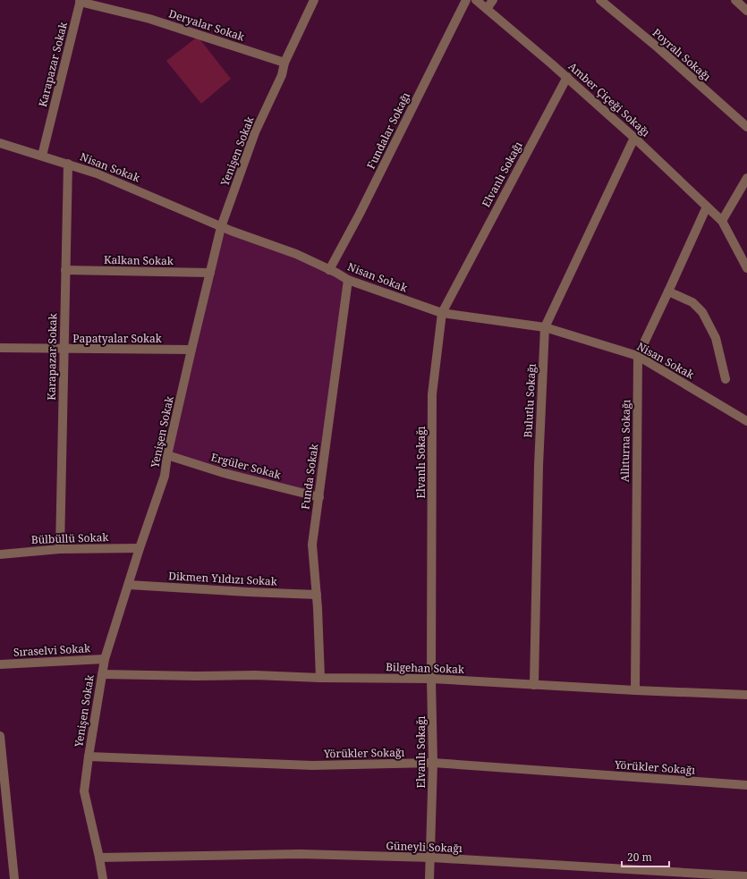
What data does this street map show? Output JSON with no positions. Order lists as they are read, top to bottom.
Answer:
{
  "streets": {
    "street": [
      "Deryalar Sokak",
      "Poyralı Sokağı",
      "Karapazar Sokak",
      "Amber Çiçeği Sokağı",
      "Fundalar Sokağı",
      "Yenişen Sokak",
      "Nisan Sokak",
      "Elvanlı Sokağı",
      "Kalkan Sokak",
      "Papatyalar Sokak",
      "Bulutlu Sokağı",
      "Allıturna Sokağı",
      "Ergüler Sokak",
      "Funda Sokak",
      "Bülbüllü Sokak",
      "Dikmen Yıldızı Sokak",
      "Sıraselvi Sokak",
      "Bilgehan Sokak",
      "Yörükler Sokağı",
      "Güneyli Sokağı"
    ]
  },
  "crossings": [
    ["Deryalar Sokak", "Karapazar Sokak"],
    ["Deryalar Sokak", "Yenişen Sokak"],
    ["Karapazar Sokak", "Nisan Sokak"],
    ["Karapazar Sokak", "Kalkan Sokak"],
    ["Karapazar Sokak", "Papatyalar Sokak"],
    ["Karapazar Sokak", "Bülbüllü Sokak"],
    ["Amber Çiçeği Sokağı", "Elvanlı Sokağı"],
    ["Amber Çiçeği Sokağı", "Bulutlu Sokağı"],
    ["Amber Çiçeği Sokağı", "Allıturna Sokağı"],
    ["Fundalar Sokağı", "Nisan Sokak"],
    ["Yenişen Sokak", "Nisan Sokak"],
    ["Yenişen Sokak", "Kalkan Sokak"],
    ["Yenişen Sokak", "Papatyalar Sokak"],
    ["Yenişen Sokak", "Ergüler Sokak"],
    ["Yenişen Sokak", "Bülbüllü Sokak"],
    ["Yenişen Sokak", "Dikmen Yıldızı Sokak"],
    ["Yenişen Sokak", "Sıraselvi Sokak"],
    ["Yenişen Sokak", "Bilgehan Sokak"],
    ["Yenişen Sokak", "Yörükler Sokağı"],
    ["Yenişen Sokak", "Güneyli Sokağı"],
    ["Nisan Sokak", "Elvanlı Sokağı"],
    ["Nisan Sokak", "Bulutlu Sokağı"],
    ["Nisan Sokak", "Allıturna Sokağı"],
    ["Nisan Sokak", "Funda Sokak"],
    ["Elvanlı Sokağı", "Bilgehan Sokak"],
    ["Elvanlı Sokağı", "Yörükler Sokağı"],
    ["Elvanlı Sokağı", "Güneyli Sokağı"],
    ["Bulutlu Sokağı", "Bilgehan Sokak"],
    ["Allıturna Sokağı", "Bilgehan Sokak"],
    ["Ergüler Sokak", "Funda Sokak"],
    ["Funda Sokak", "Dikmen Yıldızı Sokak"],
    ["Funda Sokak", "Bilgehan Sokak"]
  ],
  "scale_bar": "20 m"
}
